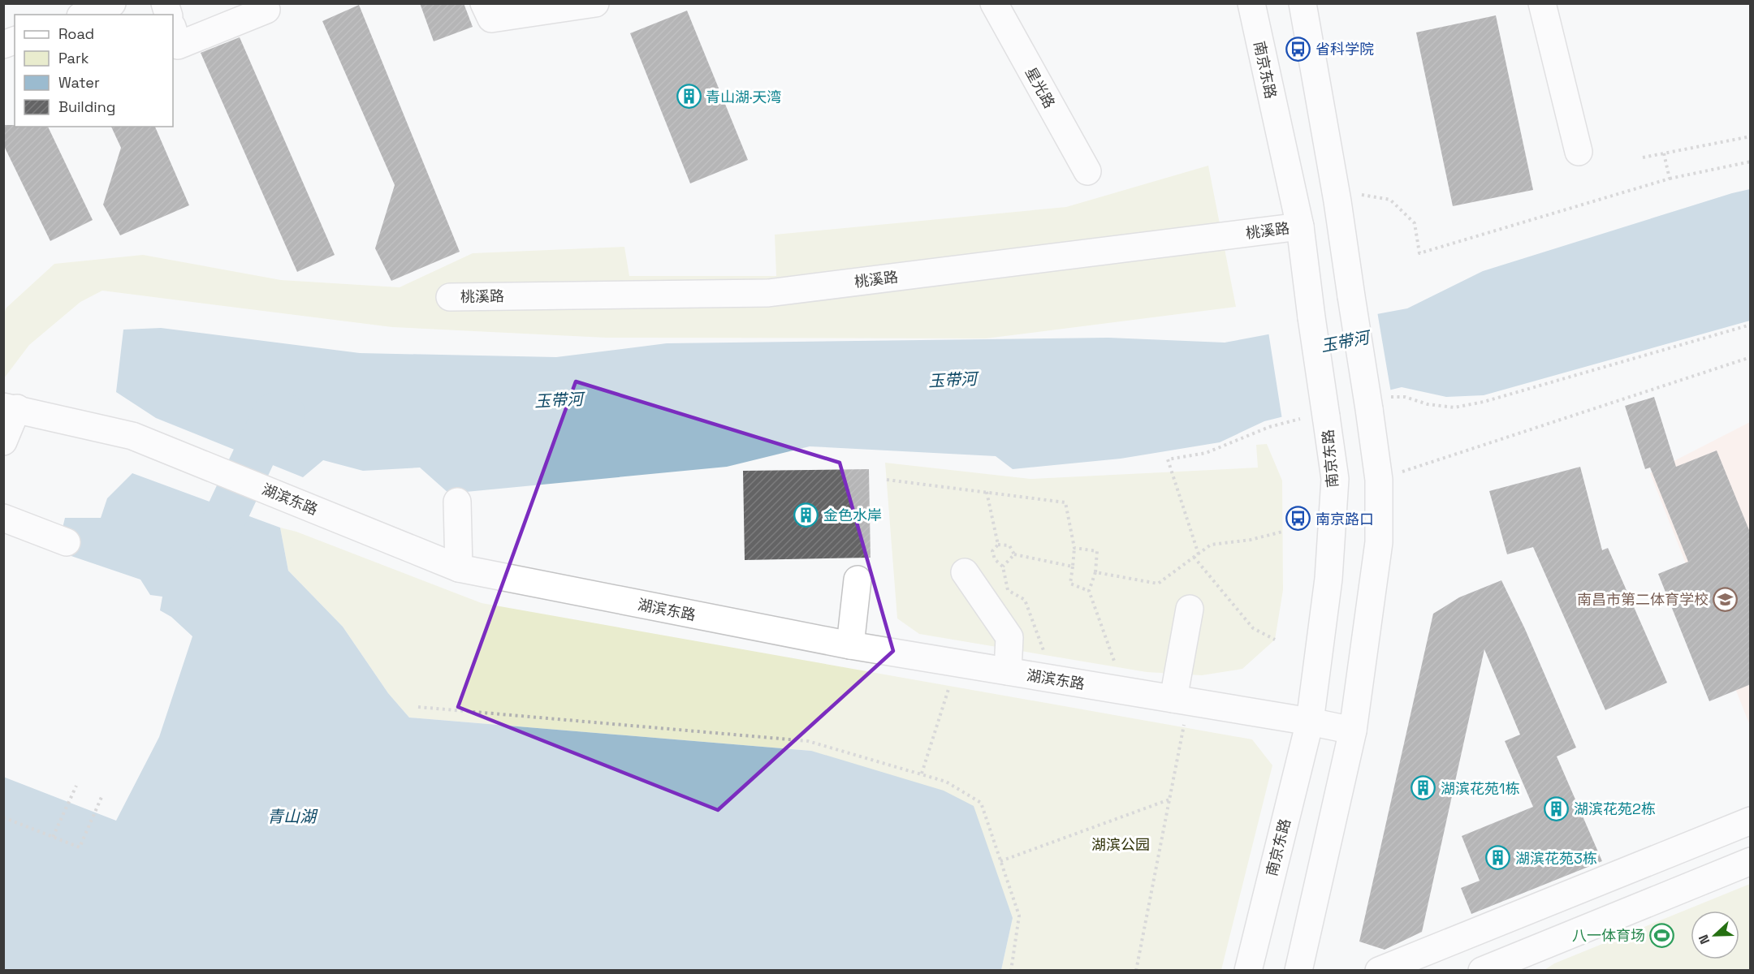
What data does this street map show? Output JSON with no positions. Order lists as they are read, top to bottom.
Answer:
{
  "streets": {
    "main road": [
      "南京东路",
      "星光路",
      "桃溪路",
      "湖滨东路"
    ]
  },
  "crossings": [
    ["南京东路", "桃溪路"],
    ["南京东路", "湖滨东路"]
  ],
  "water": ["玉带河", "青山湖"],
  "parks": ["湖滨公园"],
  "places": {
    "bus stop": ["省科学院", "南京路口"],
    "building": [
      "青山湖·天湾",
      "金色水岸",
      "湖滨花苑1栋",
      "湖滨花苑2栋",
      "湖滨花苑3栋"
    ],
    "school or university": ["南昌市第二体育学校"],
    "sports": ["八一体育场"]
  },
  "legend": [
    "Road",
    "Park",
    "Water",
    "Building"
  ],
  "north": "left"
}
